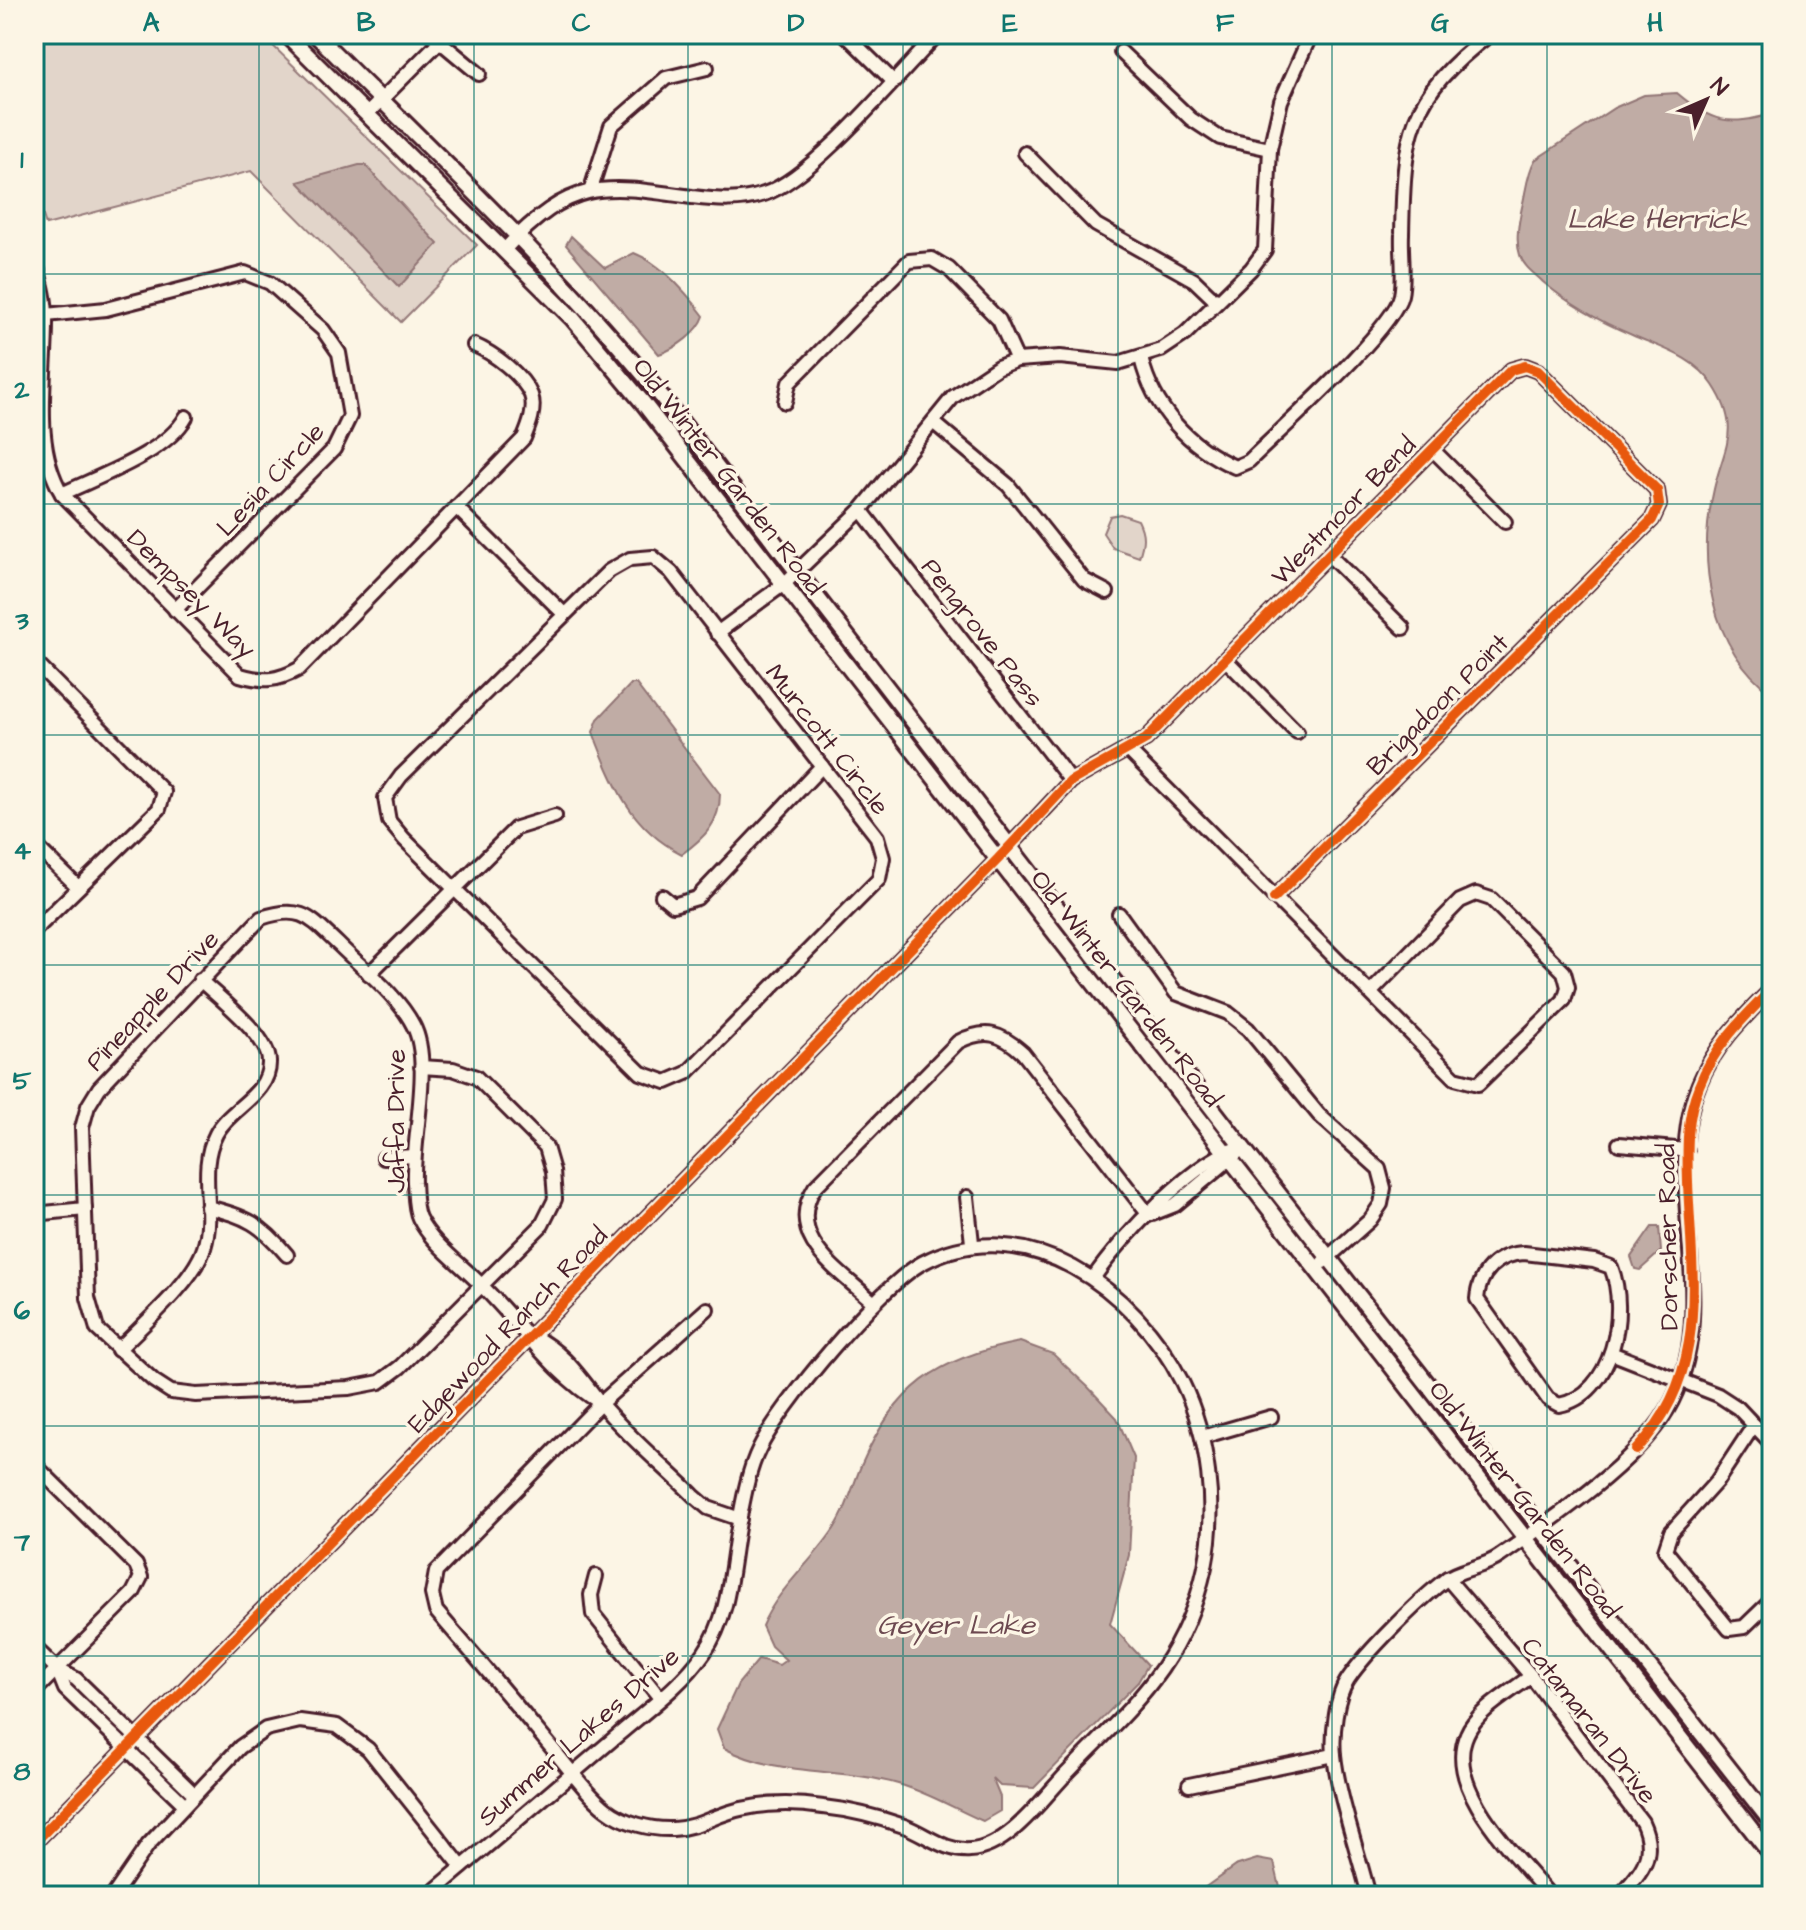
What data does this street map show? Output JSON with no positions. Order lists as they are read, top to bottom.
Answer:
{
  "streets": {
    "main road": ["Old Winter Garden Road"],
    "street": [
      "Lesia Circle",
      "Westmoor Bend",
      "Dempsey Way",
      "Pengrove Pass",
      "Brigadoon Point",
      "Murcott Circle",
      "Pineapple Drive",
      "Jaffa Drive",
      "Dorscher Road",
      "Edgewood Ranch Road",
      "Catamaran Drive",
      "Summer Lakes Drive"
    ]
  },
  "crossings": [
    ["Old Winter Garden Road", "Westmoor Bend"],
    ["Old Winter Garden Road", "Dorscher Road"],
    ["Old Winter Garden Road", "Edgewood Ranch Road"],
    ["Lesia Circle", "Dempsey Way"],
    ["Westmoor Bend", "Pengrove Pass"],
    ["Westmoor Bend", "Brigadoon Point"],
    ["Westmoor Bend", "Edgewood Ranch Road"],
    ["Pineapple Drive", "Jaffa Drive"],
    ["Jaffa Drive", "Edgewood Ranch Road"],
    ["Jaffa Drive", "Summer Lakes Drive"],
    ["Dorscher Road", "Catamaran Drive"]
  ],
  "water": ["Lake Herrick", "Geyer Lake"],
  "north": "top right",
  "grid": {
    "columns": [
      "A",
      "B",
      "C",
      "D",
      "E",
      "F",
      "G",
      "H"
    ],
    "rows": [
      "1",
      "2",
      "3",
      "4",
      "5",
      "6",
      "7",
      "8"
    ]
  }
}
